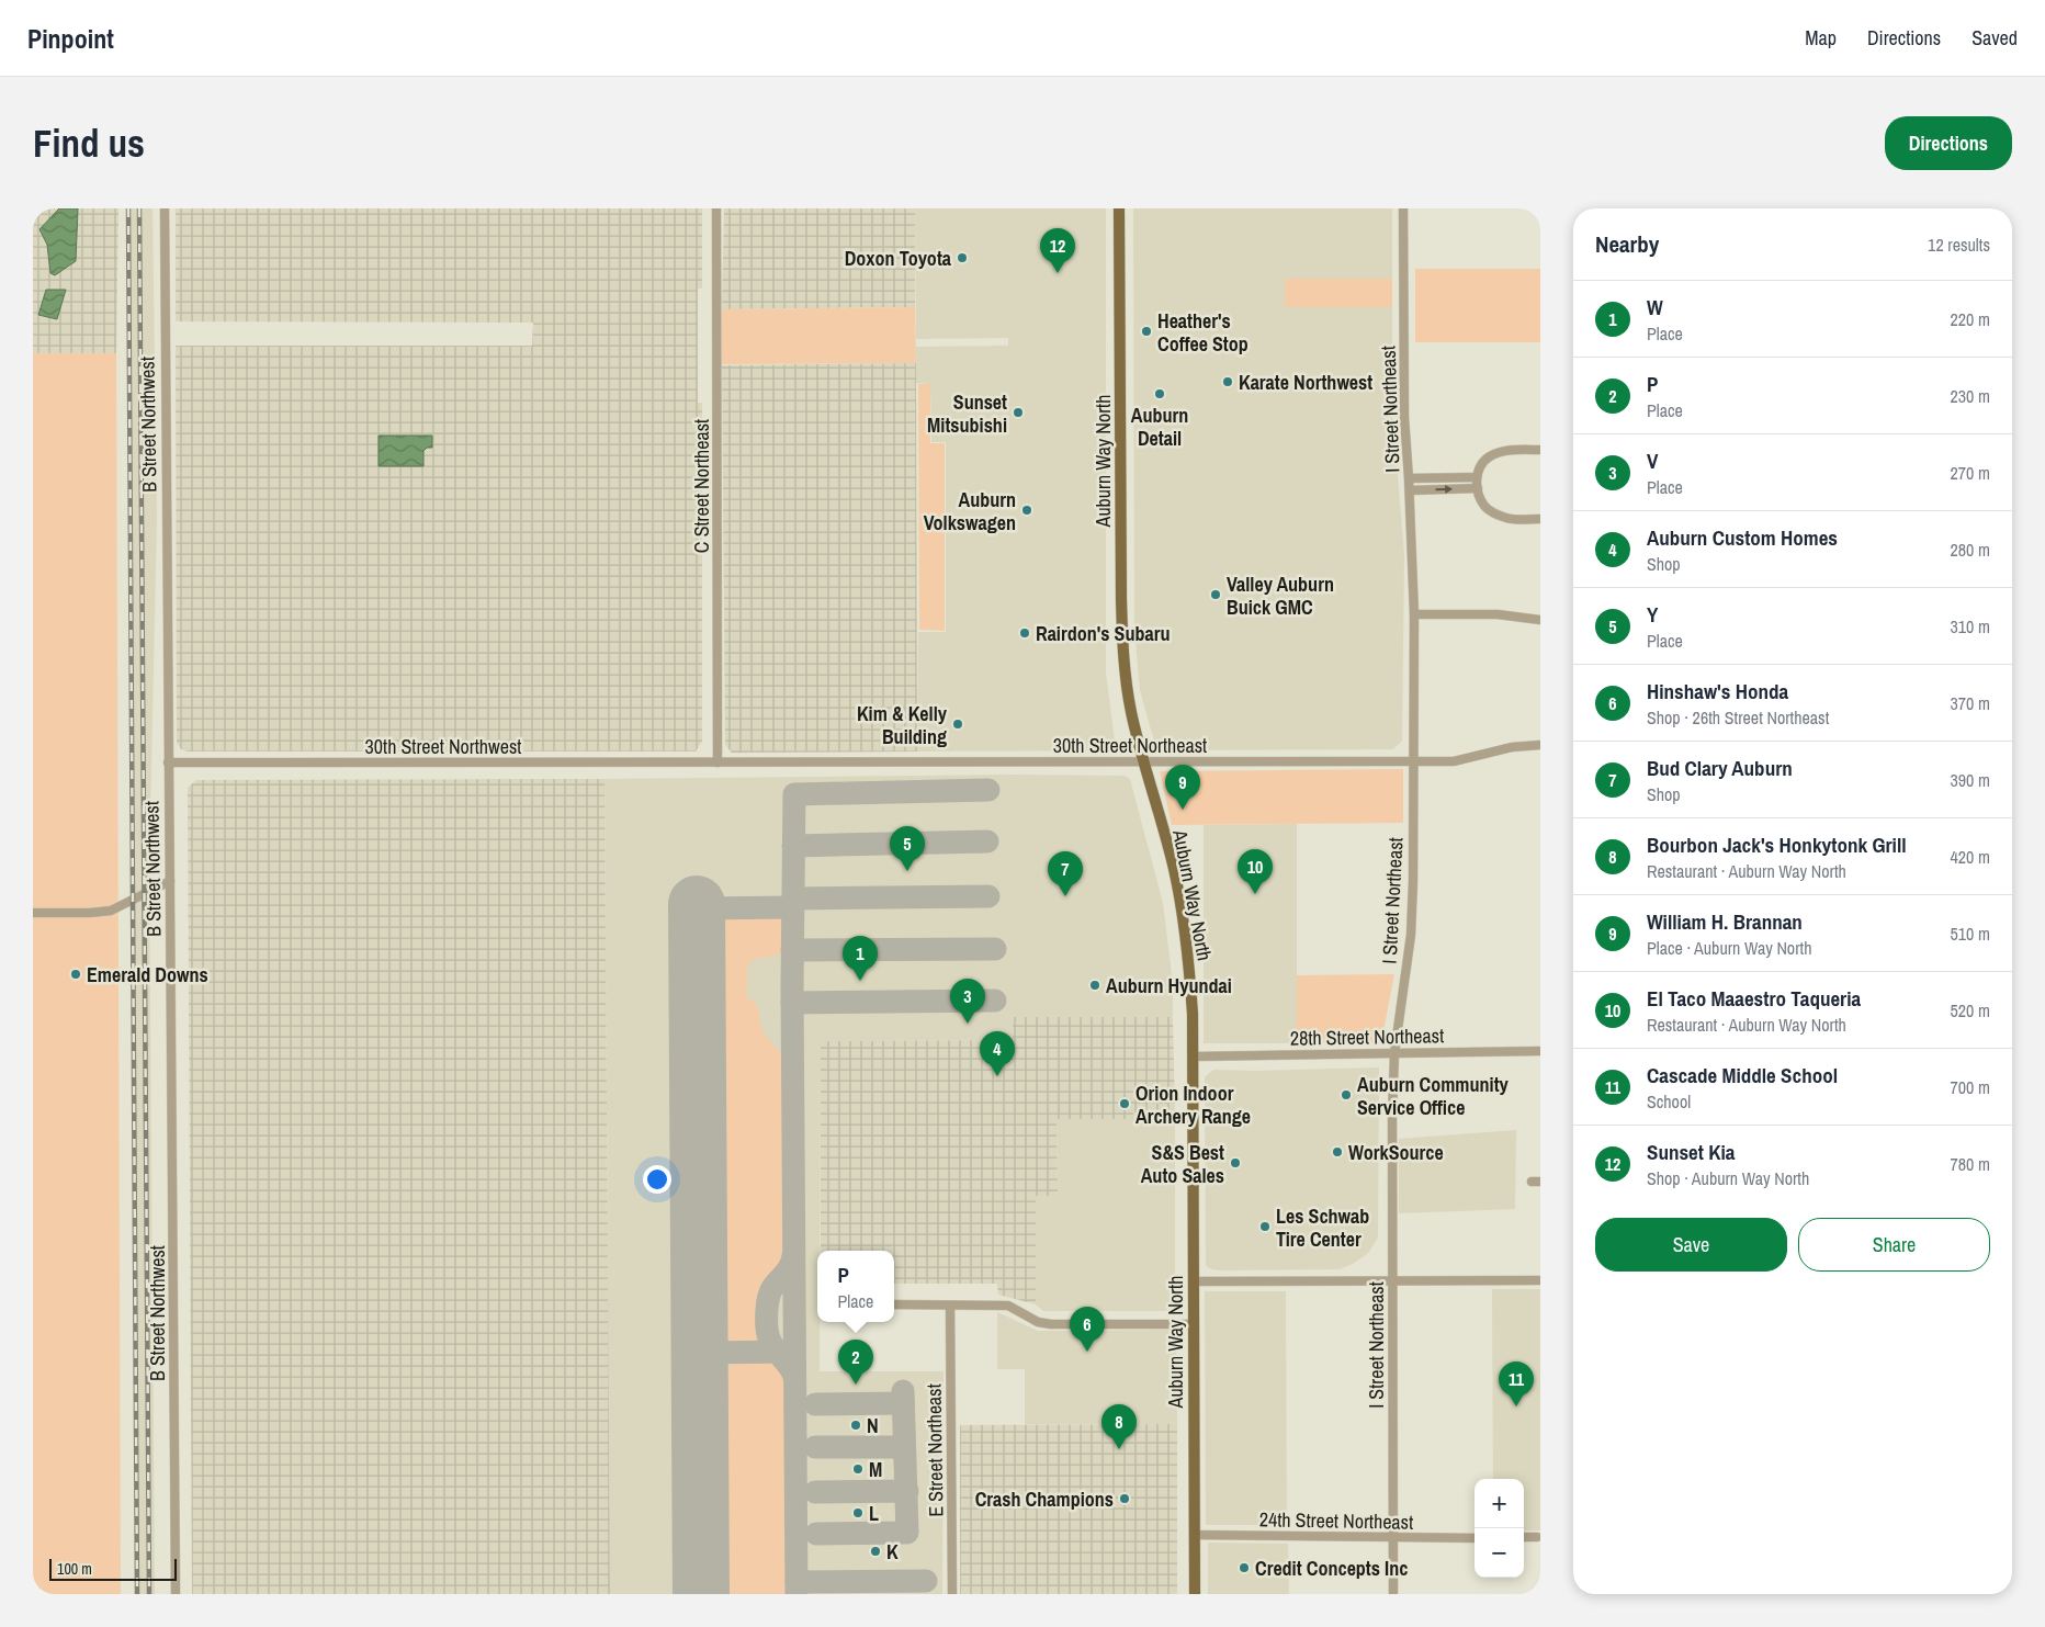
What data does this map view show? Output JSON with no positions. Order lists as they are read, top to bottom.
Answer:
{
  "streets": {
    "main road": ["Auburn Way North"],
    "street": [
      "I Street Northeast",
      "B Street Northwest",
      "C Street Northeast",
      "30th Street Northeast",
      "30th Street Northwest",
      "28th Street Northeast",
      "E Street Northeast",
      "24th Street Northeast"
    ]
  },
  "crossings": [
    ["I Street Northeast", "30th Street Northeast"],
    ["I Street Northeast", "28th Street Northeast"],
    ["I Street Northeast", "24th Street Northeast"],
    ["B Street Northwest", "30th Street Northwest"],
    ["Auburn Way North", "30th Street Northeast"],
    ["Auburn Way North", "28th Street Northeast"],
    ["Auburn Way North", "24th Street Northeast"],
    ["C Street Northeast", "30th Street Northeast"],
    ["C Street Northeast", "30th Street Northwest"],
    ["30th Street Northeast", "30th Street Northwest"]
  ],
  "places": [
    "Doxon Toyota",
    "Heather's Coffee Stop",
    "Karate Northwest",
    "Auburn Detail",
    "Sunset Mitsubishi",
    "Auburn Volkswagen",
    "Valley Auburn Buick GMC",
    "Rairdon's Subaru",
    "Kim & Kelly Building",
    "Emerald Downs",
    "Auburn Hyundai",
    "Auburn Community Service Office",
    "Orion Indoor Archery Range",
    "WorkSource",
    "S&S Best Auto Sales",
    "Les Schwab Tire Center",
    "N",
    "M",
    "Crash Champions",
    "L",
    "K",
    "Credit Concepts Inc"
  ],
  "scale_bar": "100 m",
  "page": {
    "header": "Pinpoint",
    "nav": ["Map", "Directions", "Saved"],
    "buttons": [
      "Directions",
      ["Save", "Share"]
    ],
    "title": "Find us",
    "heading": ["Nearby", "12 results"],
    "pins": [
      "12",
      "9",
      "5",
      "10",
      "7",
      "1",
      "3",
      "4",
      "6",
      "2",
      "11",
      "8"
    ],
    "list": [
      {
        "mark": "1",
        "name": "W",
        "note": "Place",
        "value": "220 m"
      },
      {
        "mark": "2",
        "name": "P",
        "note": "Place",
        "value": "230 m"
      },
      {
        "mark": "3",
        "name": "V",
        "note": "Place",
        "value": "270 m"
      },
      {
        "mark": "4",
        "name": "Auburn Custom Homes",
        "note": "Shop",
        "value": "280 m"
      },
      {
        "mark": "5",
        "name": "Y",
        "note": "Place",
        "value": "310 m"
      },
      {
        "mark": "6",
        "name": "Hinshaw's Honda",
        "note": "Shop · 26th Street Northeast",
        "value": "370 m"
      },
      {
        "mark": "7",
        "name": "Bud Clary Auburn",
        "note": "Shop",
        "value": "390 m"
      },
      {
        "mark": "8",
        "name": "Bourbon Jack's Honkytonk Grill",
        "note": "Restaurant · Auburn Way North",
        "value": "420 m"
      },
      {
        "mark": "9",
        "name": "William H. Brannan",
        "note": "Place · Auburn Way North",
        "value": "510 m"
      },
      {
        "mark": "10",
        "name": "El Taco Maaestro Taqueria",
        "note": "Restaurant · Auburn Way North",
        "value": "520 m"
      },
      {
        "mark": "11",
        "name": "Cascade Middle School",
        "note": "School",
        "value": "700 m"
      },
      {
        "mark": "12",
        "name": "Sunset Kia",
        "note": "Shop · Auburn Way North",
        "value": "780 m"
      }
    ],
    "popup": ["P", "Place"],
    "map_buttons": ["+", "−"],
    "scale": "100 m"
  }
}
